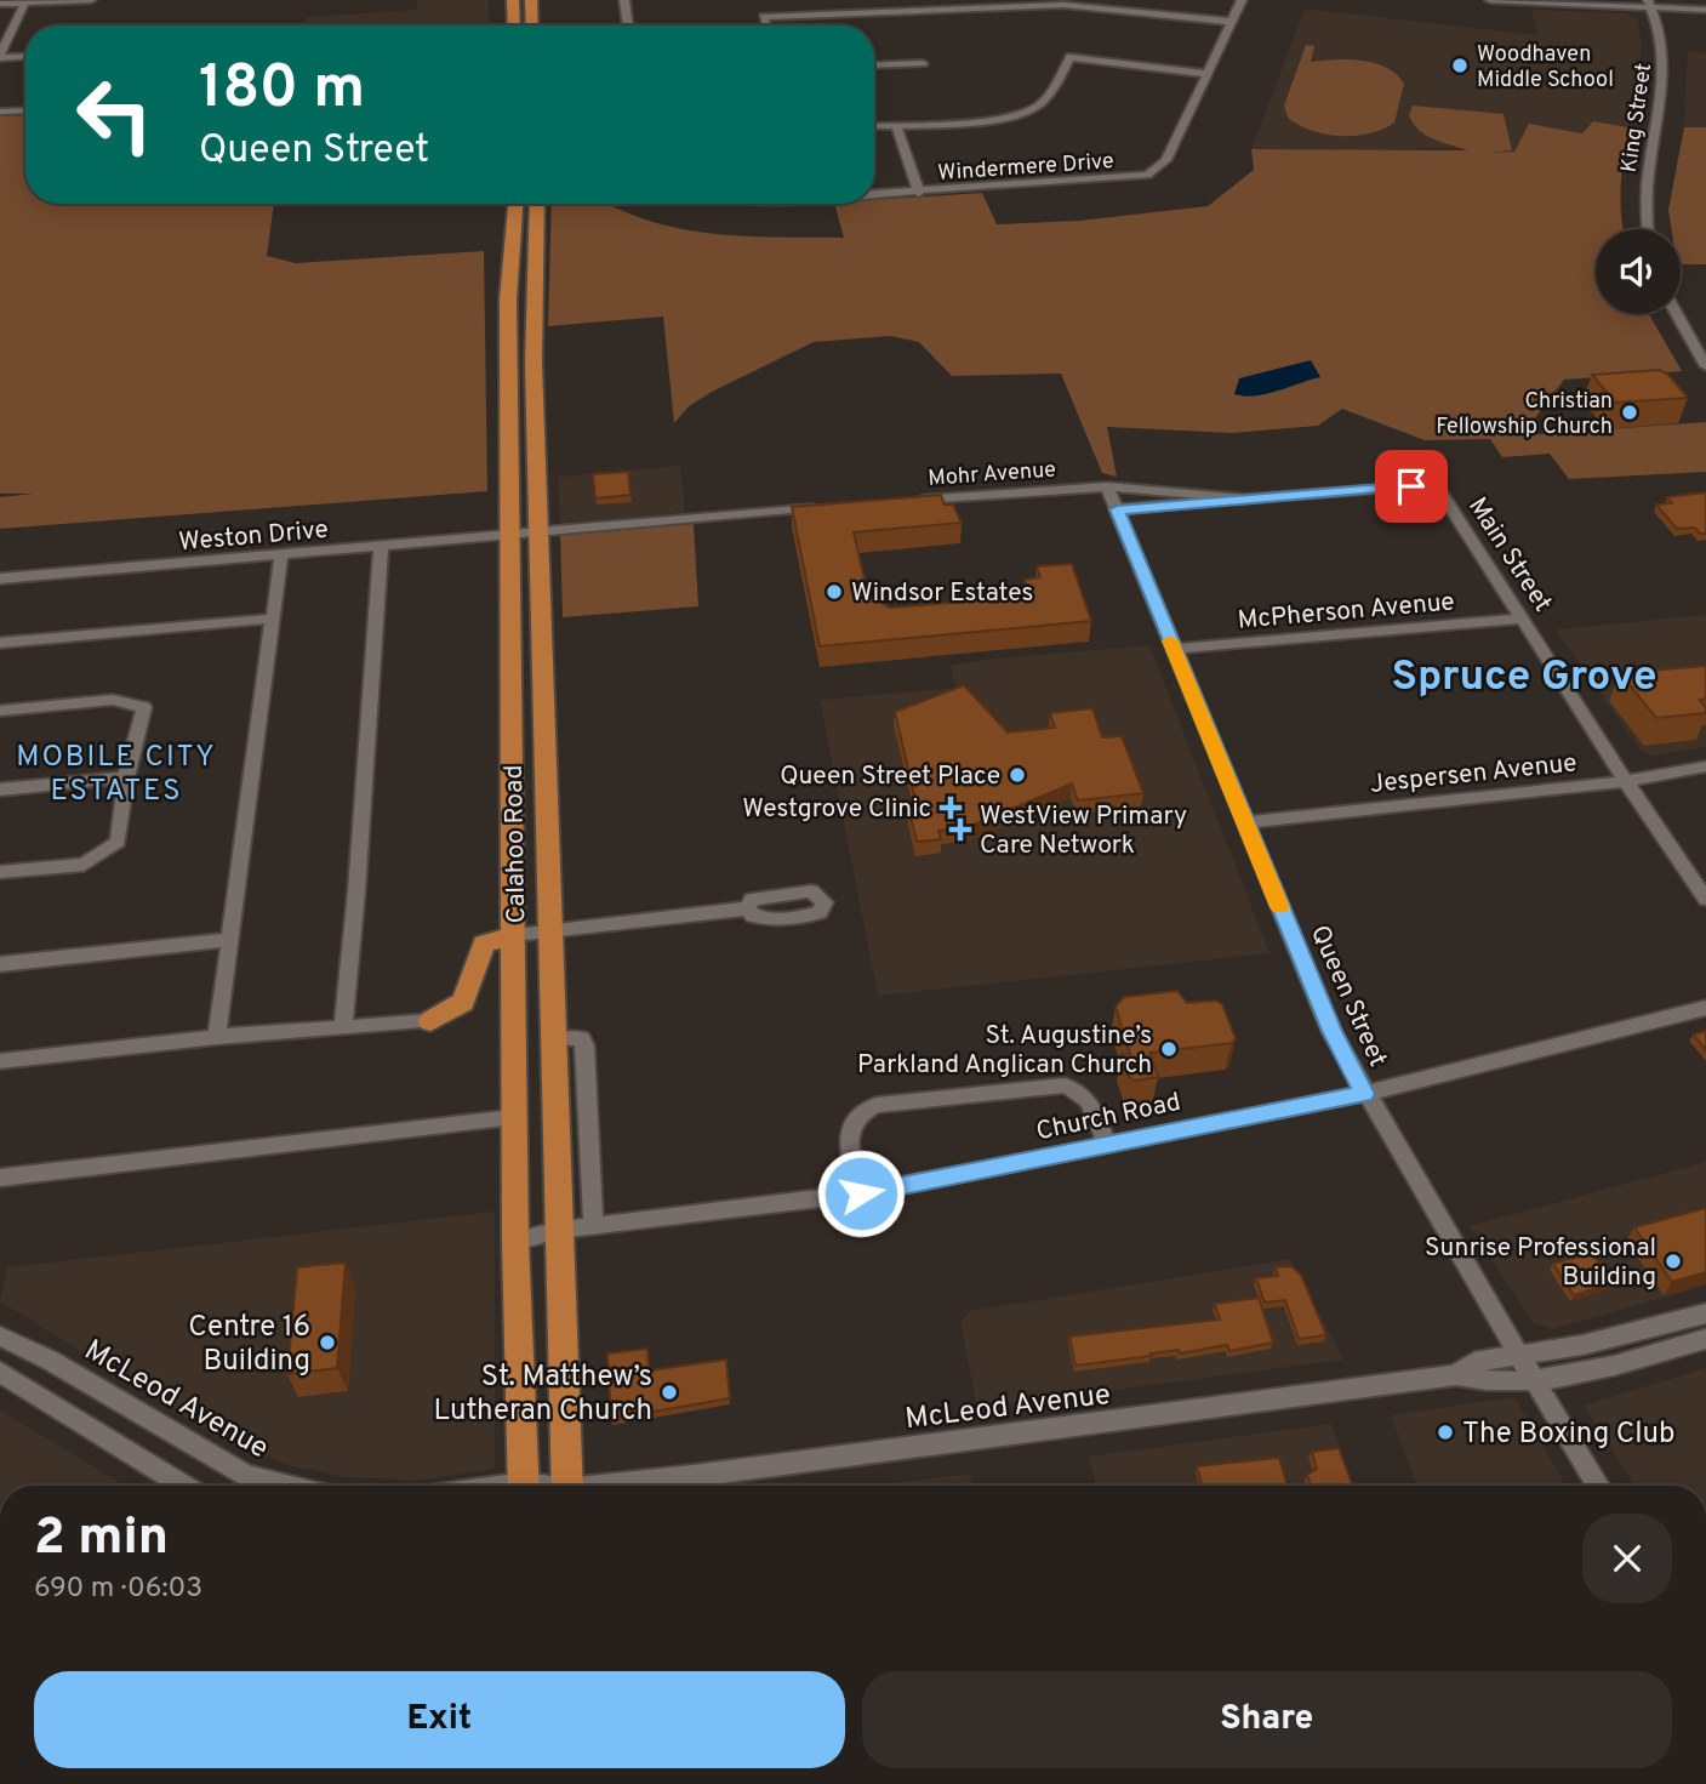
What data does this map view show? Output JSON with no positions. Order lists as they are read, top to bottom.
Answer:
{
  "streets": {
    "main road": ["Calahoo Road"],
    "street": [
      "King Street",
      "Windermere Drive",
      "Mohr Avenue",
      "Weston Drive",
      "Main Street",
      "McPherson Avenue",
      "Jespersen Avenue",
      "Queen Street",
      "Church Road",
      "McLeod Avenue"
    ]
  },
  "crossings": [
    ["Mohr Avenue", "Main Street"],
    ["Mohr Avenue", "Queen Street"],
    ["Weston Drive", "Calahoo Road"],
    ["Main Street", "McPherson Avenue"],
    ["Main Street", "Jespersen Avenue"],
    ["McPherson Avenue", "Queen Street"],
    ["Jespersen Avenue", "Queen Street"],
    ["Calahoo Road", "Church Road"],
    ["Queen Street", "Church Road"],
    ["Queen Street", "McLeod Avenue"]
  ],
  "districts": ["Spruce Grove", "MOBILE CITY ESTATES"],
  "places": {
    "other": [
      "Woodhaven Middle School",
      "Christian Fellowship Church",
      "Windsor Estates",
      "Queen Street Place",
      "St. Augustine’s Parkland Anglican Church",
      "Sunrise Professional Building",
      "Centre 16 Building",
      "St. Matthew’s Lutheran Church",
      "The Boxing Club"
    ],
    "health": ["Westgrove Clinic", "WestView Primary Care Network"]
  },
  "page": {
    "turn": ["180 m", "Queen Street"],
    "heading": ["2 min", "690 m · 06:03"],
    "buttons": ["Exit", "Share"]
  }
}
